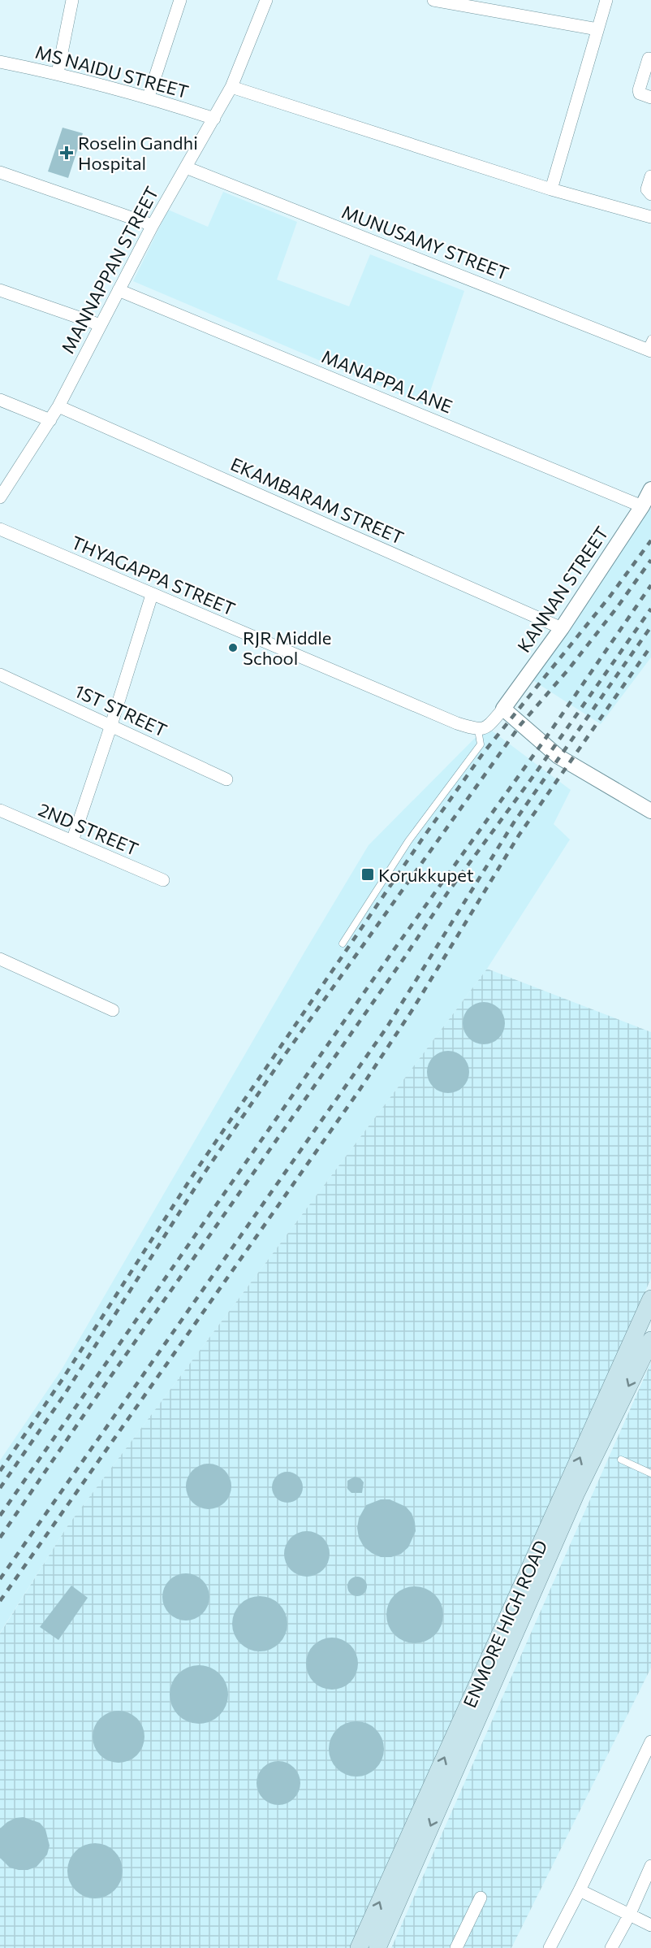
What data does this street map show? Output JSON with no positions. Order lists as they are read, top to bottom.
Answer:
{
  "streets": {
    "main road": ["ENMORE HIGH ROAD"],
    "street": [
      "MS NAIDU STREET",
      "MUNUSAMY STREET",
      "MANNAPPAN STREET",
      "MANAPPA LANE",
      "EKAMBARAM STREET",
      "THYAGAPPA STREET",
      "KANNAN STREET",
      "1ST STREET",
      "2ND STREET"
    ]
  },
  "crossings": [
    ["MS NAIDU STREET", "MANNAPPAN STREET"],
    ["MUNUSAMY STREET", "MANNAPPAN STREET"],
    ["MANNAPPAN STREET", "MANAPPA LANE"],
    ["MANNAPPAN STREET", "EKAMBARAM STREET"],
    ["MANAPPA LANE", "KANNAN STREET"],
    ["EKAMBARAM STREET", "KANNAN STREET"]
  ],
  "places": {
    "health": ["Roselin Gandhi Hospital"],
    "other": ["RJR Middle School"],
    "transit": ["Korukkupet"]
  }
}
